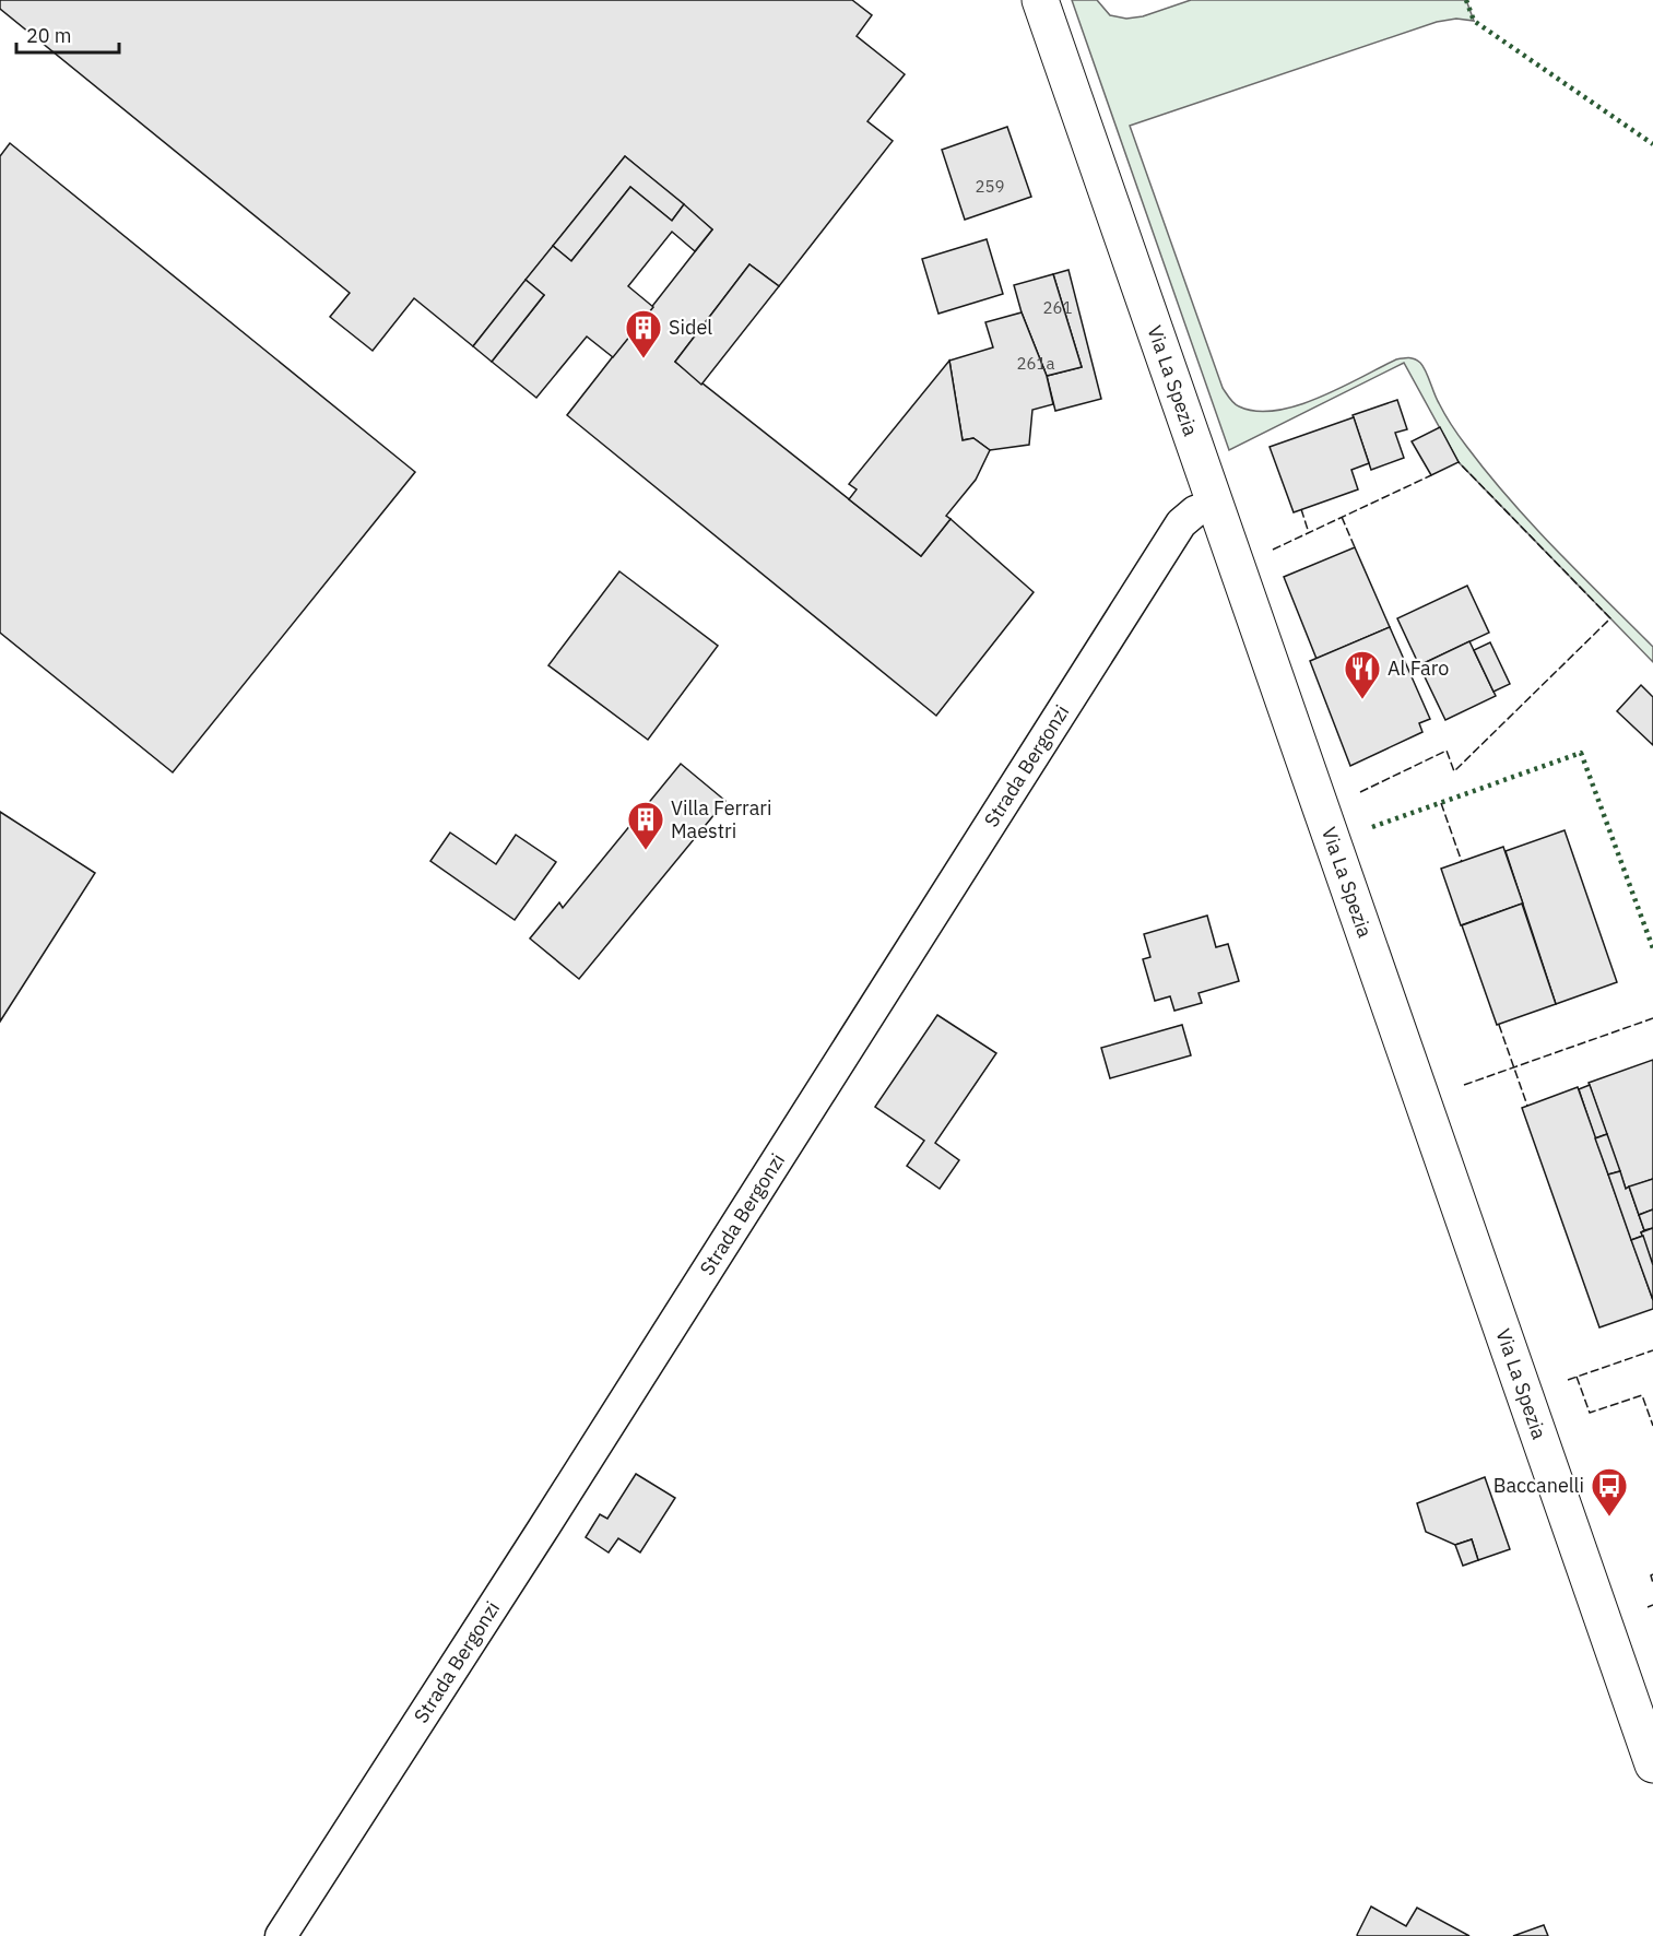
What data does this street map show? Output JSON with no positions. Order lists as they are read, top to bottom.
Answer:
{
  "streets": {
    "main road": ["Via La Spezia"],
    "street": ["Strada Bergonzi"]
  },
  "crossings": [
    ["Via La Spezia", "Strada Bergonzi"]
  ],
  "places": {
    "building": ["Sidel", "Villa Ferrari Maestri"],
    "restaurant": ["Al Faro"],
    "bus stop": ["Baccanelli"]
  },
  "house_numbers": ["259", "261", "261a"],
  "scale_bar": "20 m"
}
